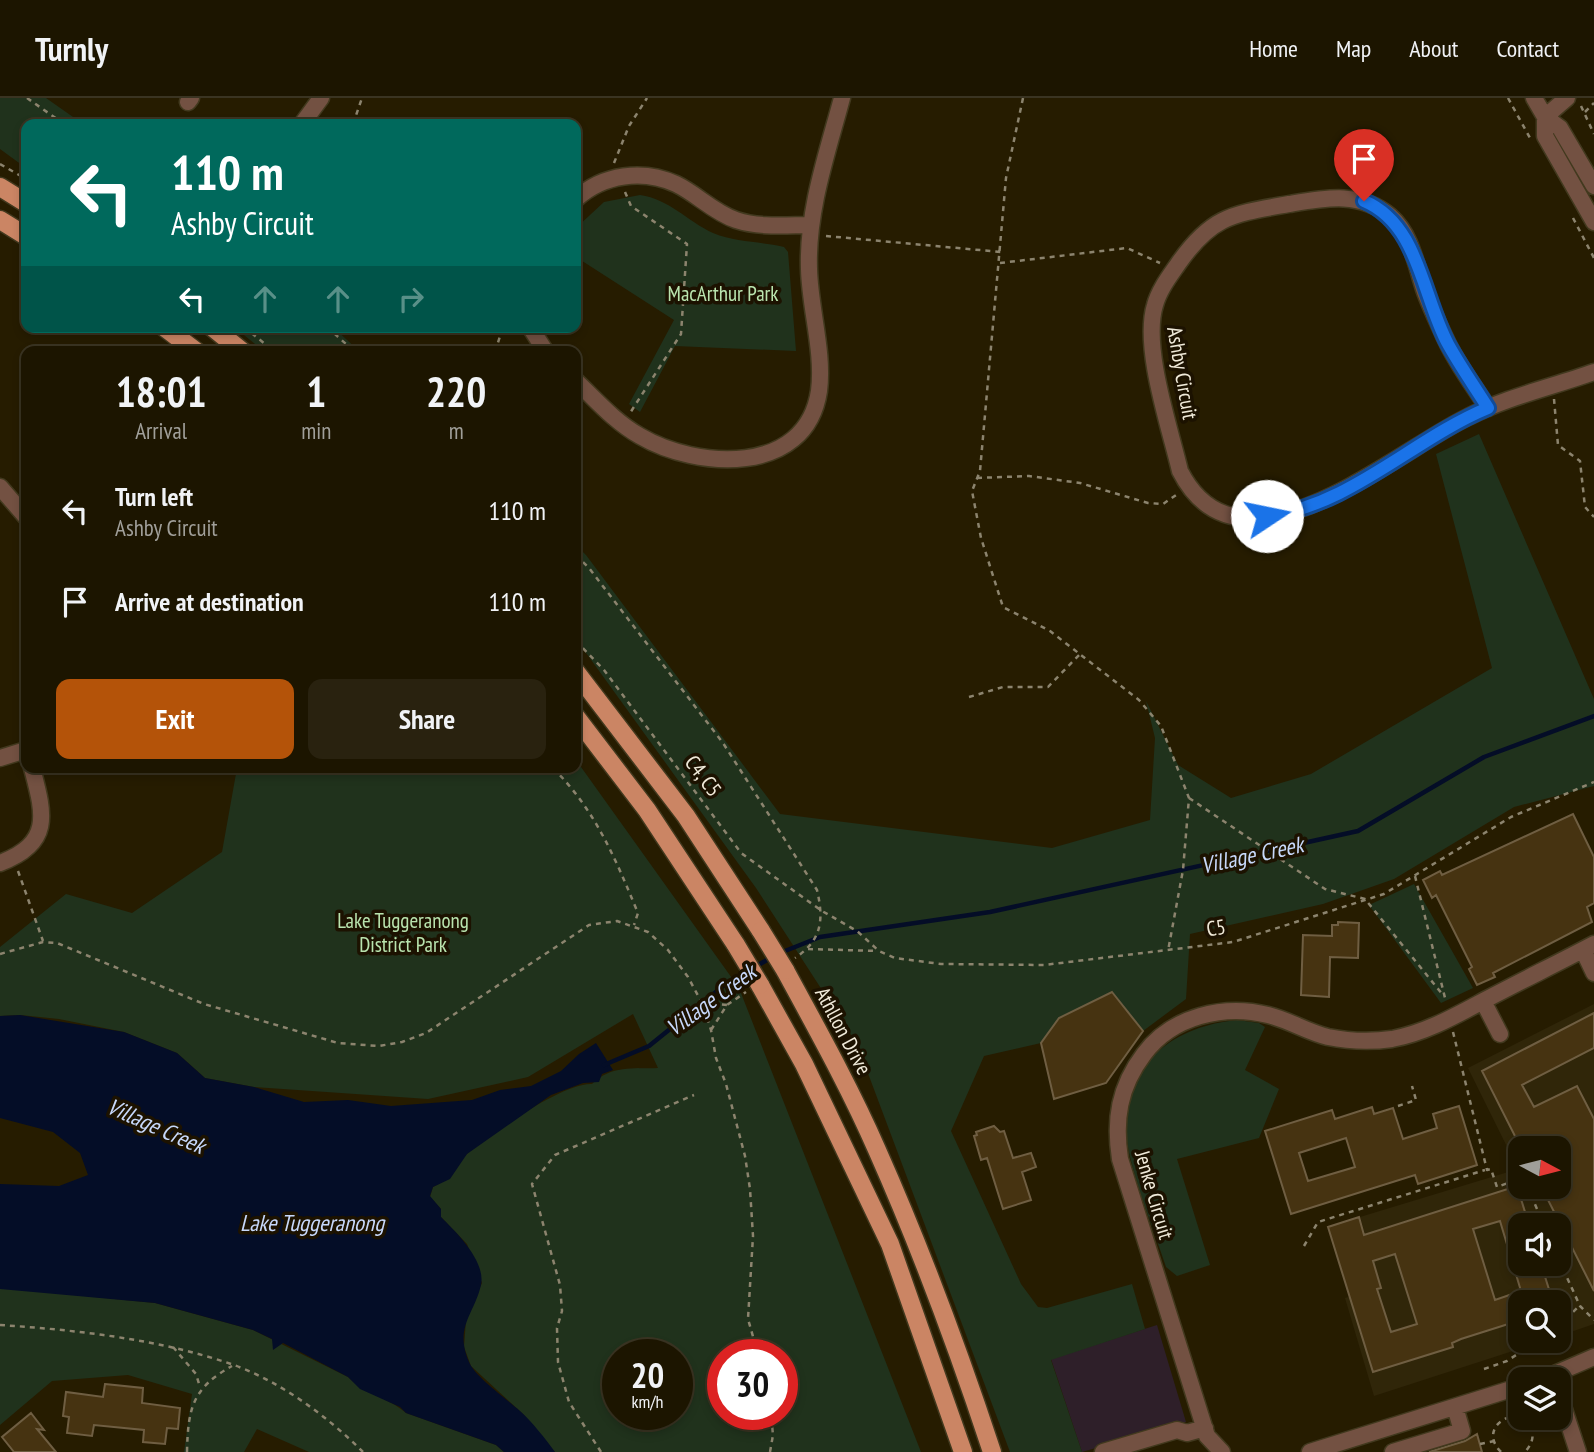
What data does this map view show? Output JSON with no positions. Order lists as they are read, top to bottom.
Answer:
{
  "streets": {
    "main road": ["Athllon Drive"],
    "street": ["Ashby Circuit", "Jenke Circuit"],
    "path": ["C4, C5", "C5"]
  },
  "crossings": [
    ["C4, C5", "C5"]
  ],
  "water": ["Village Creek", "Lake Tuggeranong"],
  "parks": ["MacArthur Park", "Lake Tuggeranong District Park"],
  "north": "right",
  "page": {
    "header": "Turnly",
    "nav": [
      "Home",
      "Map",
      "About",
      "Contact"
    ],
    "turn": ["110 m", "Ashby Circuit"],
    "eta": [
      "18:01",
      "Arrival",
      "1",
      "min",
      "220",
      "m"
    ],
    "list": [
      {
        "name": "Turn left",
        "note": "Ashby Circuit",
        "value": "110 m"
      },
      {
        "name": "Arrive at destination",
        "value": "110 m"
      }
    ],
    "buttons": ["Exit", "Share"],
    "speed": "20 km/h",
    "limit": "30"
  }
}
